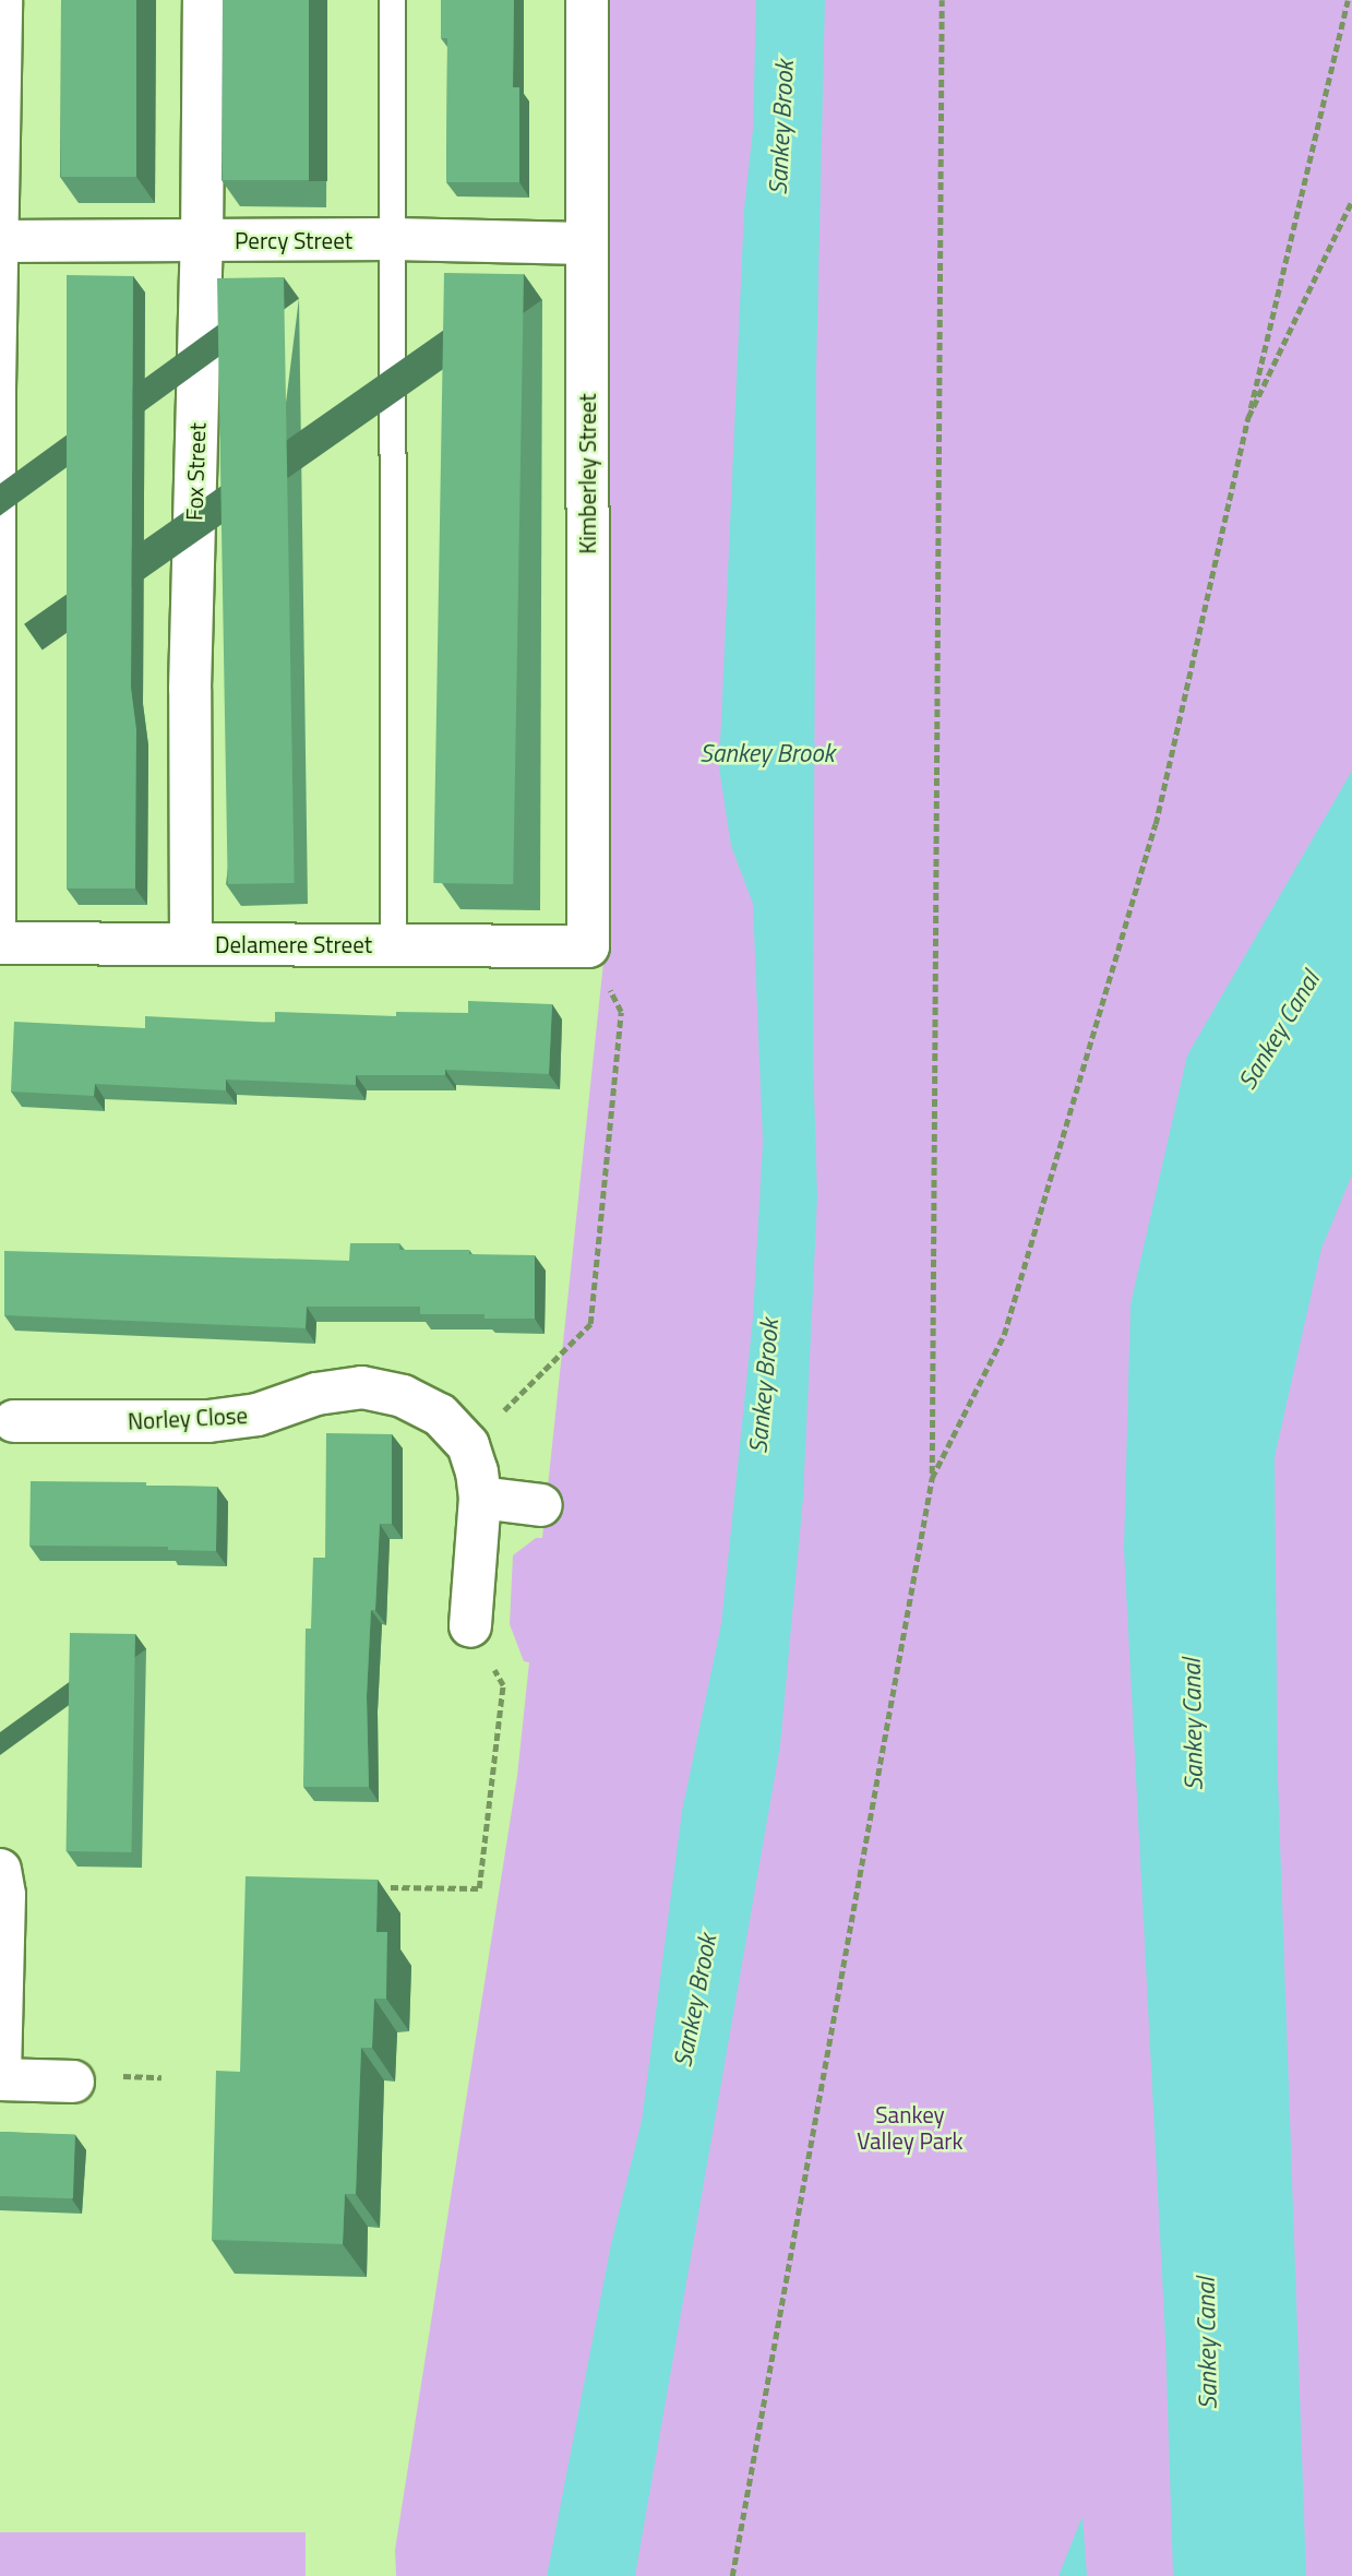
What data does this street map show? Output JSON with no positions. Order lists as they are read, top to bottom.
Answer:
{
  "streets": {
    "street": [
      "Percy Street",
      "Fox Street",
      "Kimberley Street",
      "Delamere Street",
      "Norley Close"
    ]
  },
  "crossings": [
    ["Percy Street", "Fox Street"],
    ["Percy Street", "Kimberley Street"],
    ["Fox Street", "Delamere Street"],
    ["Kimberley Street", "Delamere Street"]
  ],
  "water": ["Sankey Brook", "Sankey Canal"],
  "parks": ["Sankey Valley Park"]
}
